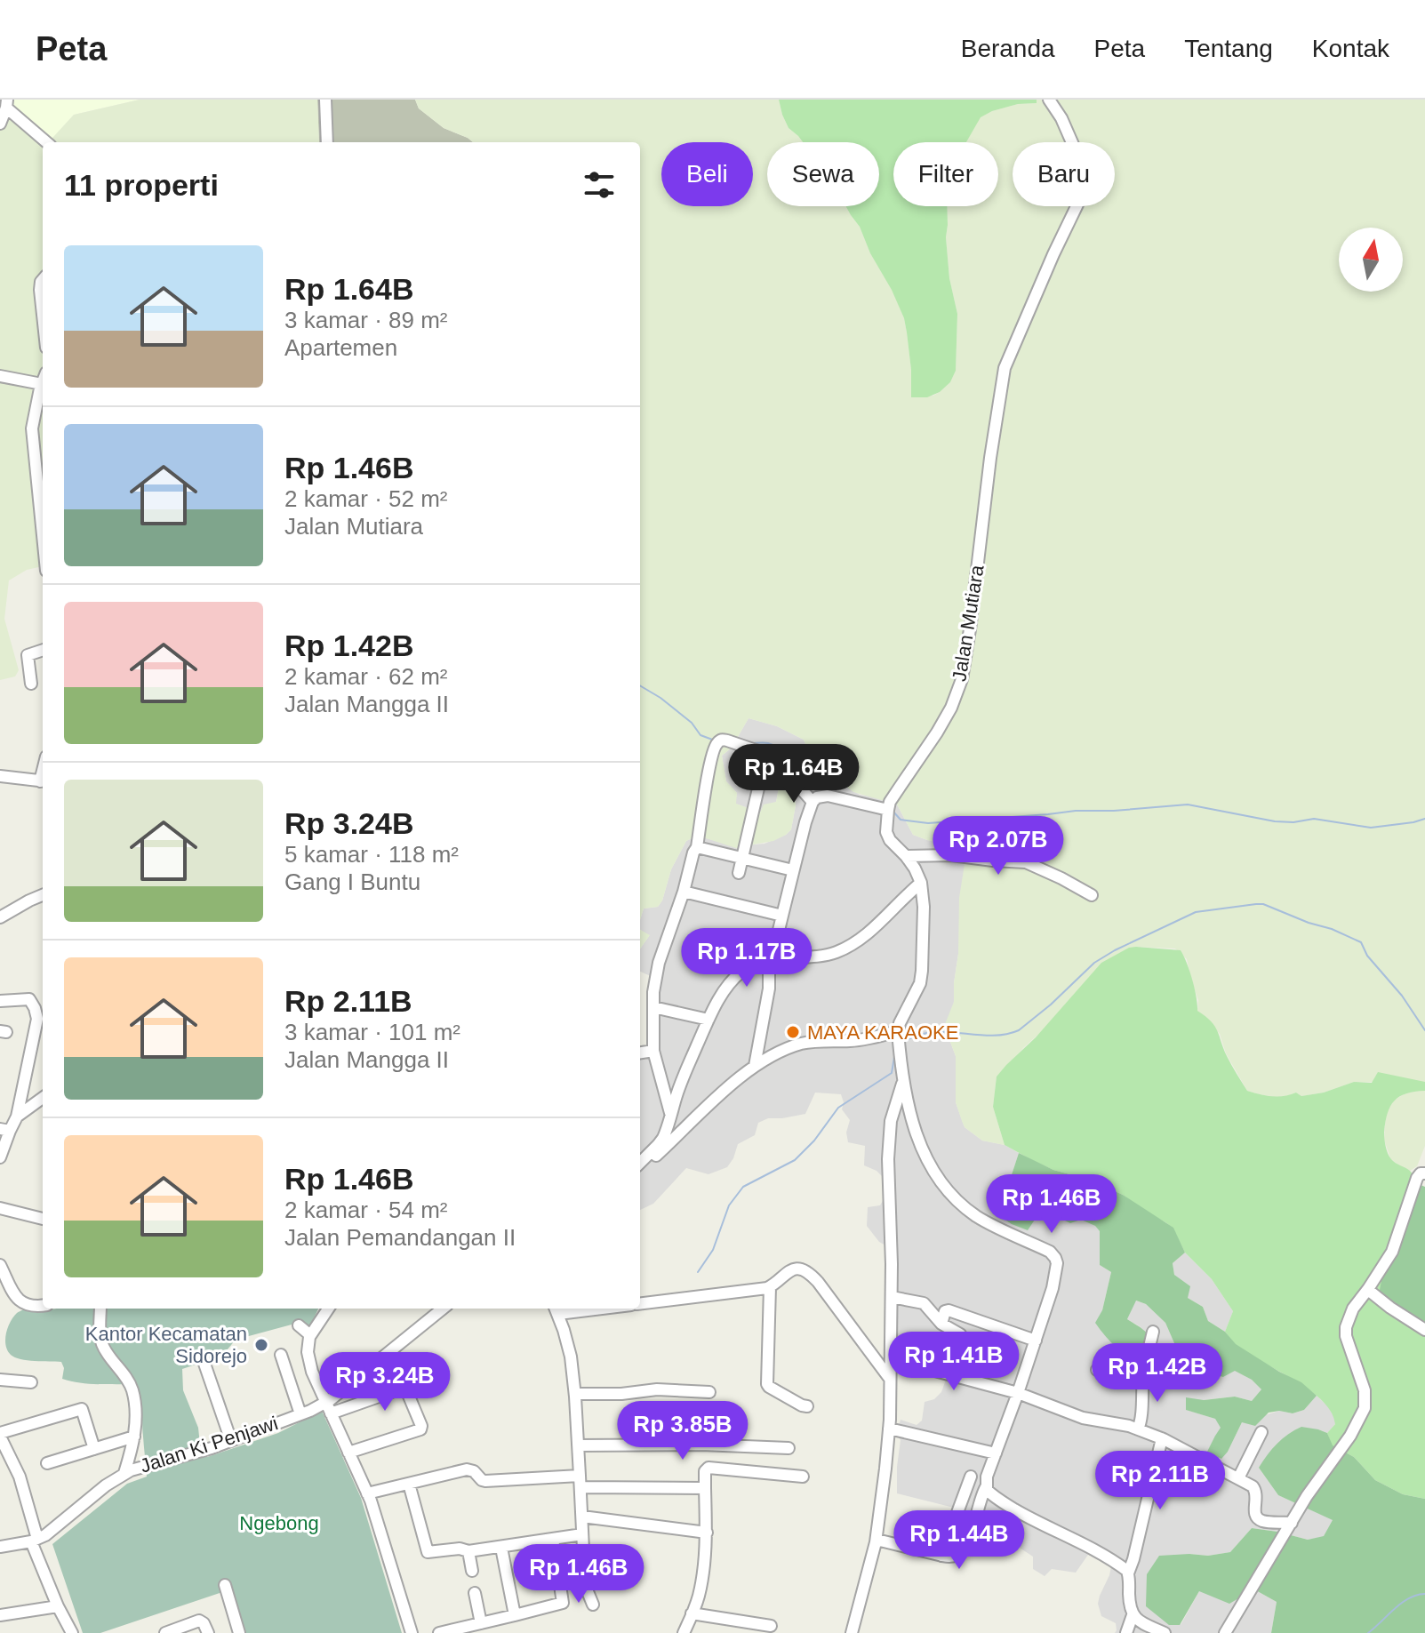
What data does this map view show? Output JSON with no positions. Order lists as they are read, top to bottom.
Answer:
{
  "streets": {
    "street": ["Jalan Mutiara", "Jalan Ki Penjawi"]
  },
  "parks": ["Ngebong"],
  "places": ["MAYA KARAOKE", "Kantor Kecamatan Sidorejo"],
  "north": "top",
  "page": {
    "header": "Peta",
    "nav": [
      "Beranda",
      "Peta",
      "Tentang",
      "Kontak"
    ],
    "chip": [
      "Beli",
      "Sewa",
      "Filter",
      "Baru"
    ],
    "heading": "11 properti",
    "list": [
      {
        "name": "Rp 1.64B",
        "note": "3 kamar · 89 m² · Apartemen"
      },
      {
        "name": "Rp 1.46B",
        "note": "2 kamar · 52 m² · Jalan Mutiara"
      },
      {
        "name": "Rp 1.42B",
        "note": "2 kamar · 62 m² · Jalan Mangga II"
      },
      {
        "name": "Rp 3.24B",
        "note": "5 kamar · 118 m² · Gang I Buntu"
      },
      {
        "name": "Rp 2.11B",
        "note": "3 kamar · 101 m² · Jalan Mangga II"
      },
      {
        "name": "Rp 1.46B",
        "note": "2 kamar · 54 m² · Jalan Pemandangan II"
      }
    ],
    "price": [
      "Rp 1.64B",
      "Rp 2.07B",
      "Rp 1.17B",
      "Rp 1.46B",
      "Rp 1.41B",
      "Rp 1.42B",
      "Rp 3.24B",
      "Rp 3.85B",
      "Rp 2.11B",
      "Rp 1.44B",
      "Rp 1.46B"
    ]
  }
}
